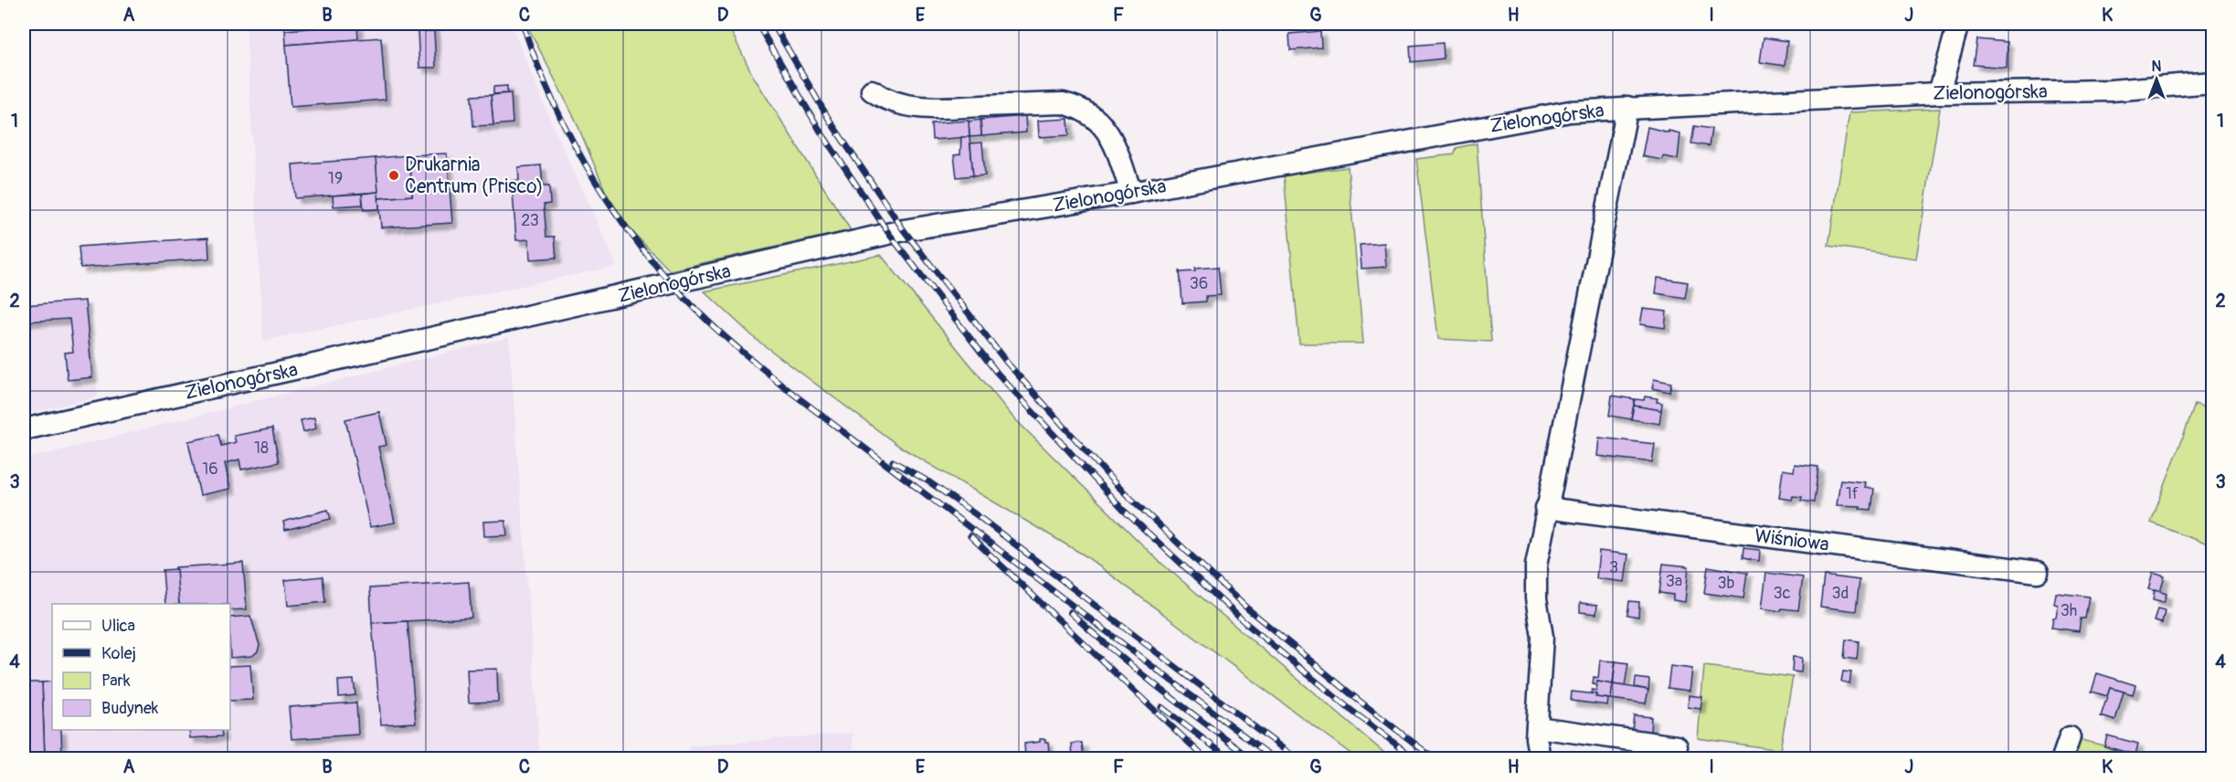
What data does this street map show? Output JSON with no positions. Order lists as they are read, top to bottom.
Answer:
{
  "streets": {
    "street": ["Zielonogórska", "Wiśniowa"]
  },
  "places": ["Drukarnia Centrum (Prisco)"],
  "house_numbers": [
    "19",
    "23",
    "36",
    "18",
    "16",
    "1f",
    "3",
    "3a",
    "3b",
    "3c",
    "3d",
    "3h"
  ],
  "legend": [
    "Ulica",
    "Kolej",
    "Park",
    "Budynek"
  ],
  "north": "top",
  "grid": {
    "columns": [
      "A",
      "B",
      "C",
      "D",
      "E",
      "F",
      "G",
      "H",
      "I",
      "J",
      "K"
    ],
    "rows": [
      "1",
      "2",
      "3",
      "4"
    ]
  }
}
